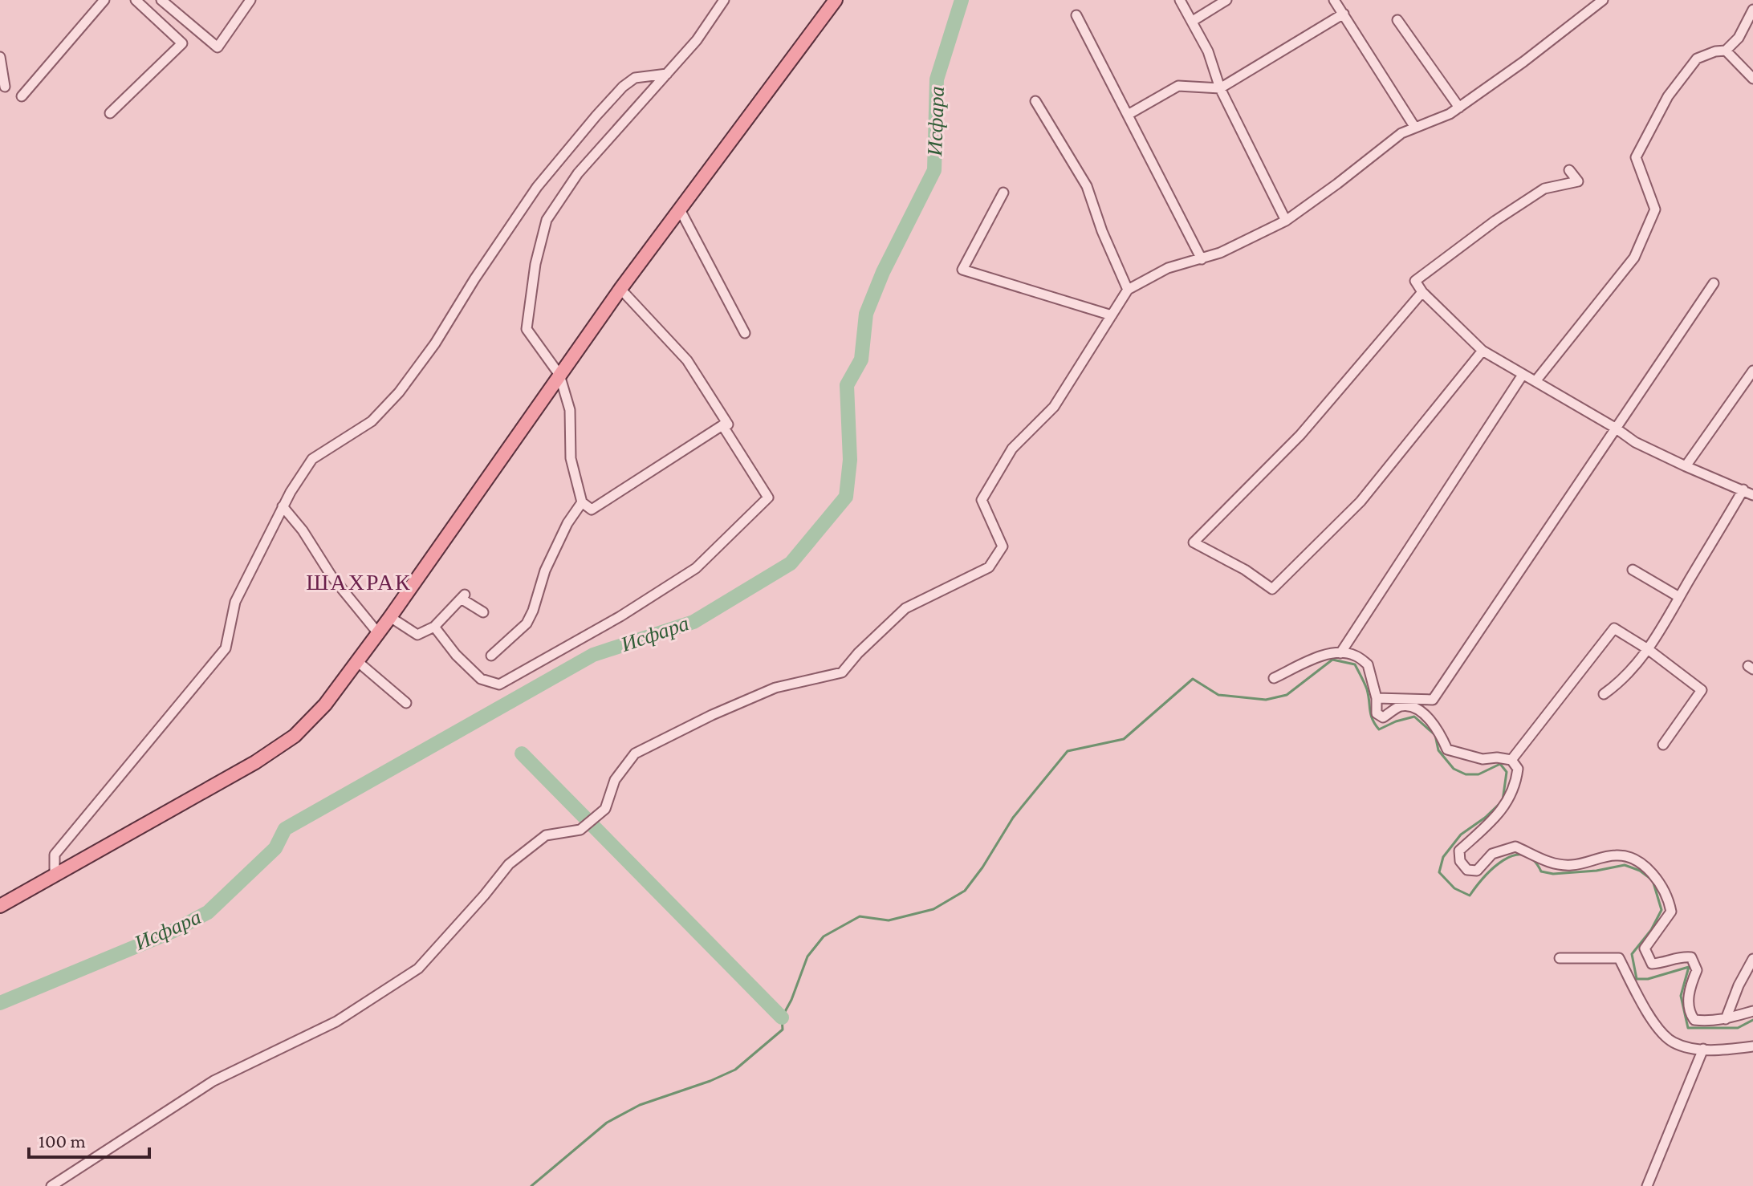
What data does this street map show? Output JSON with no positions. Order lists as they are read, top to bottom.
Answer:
{
  "districts": ["ШАХРАК"],
  "water": ["Исфара"],
  "scale_bar": "100 m"
}
